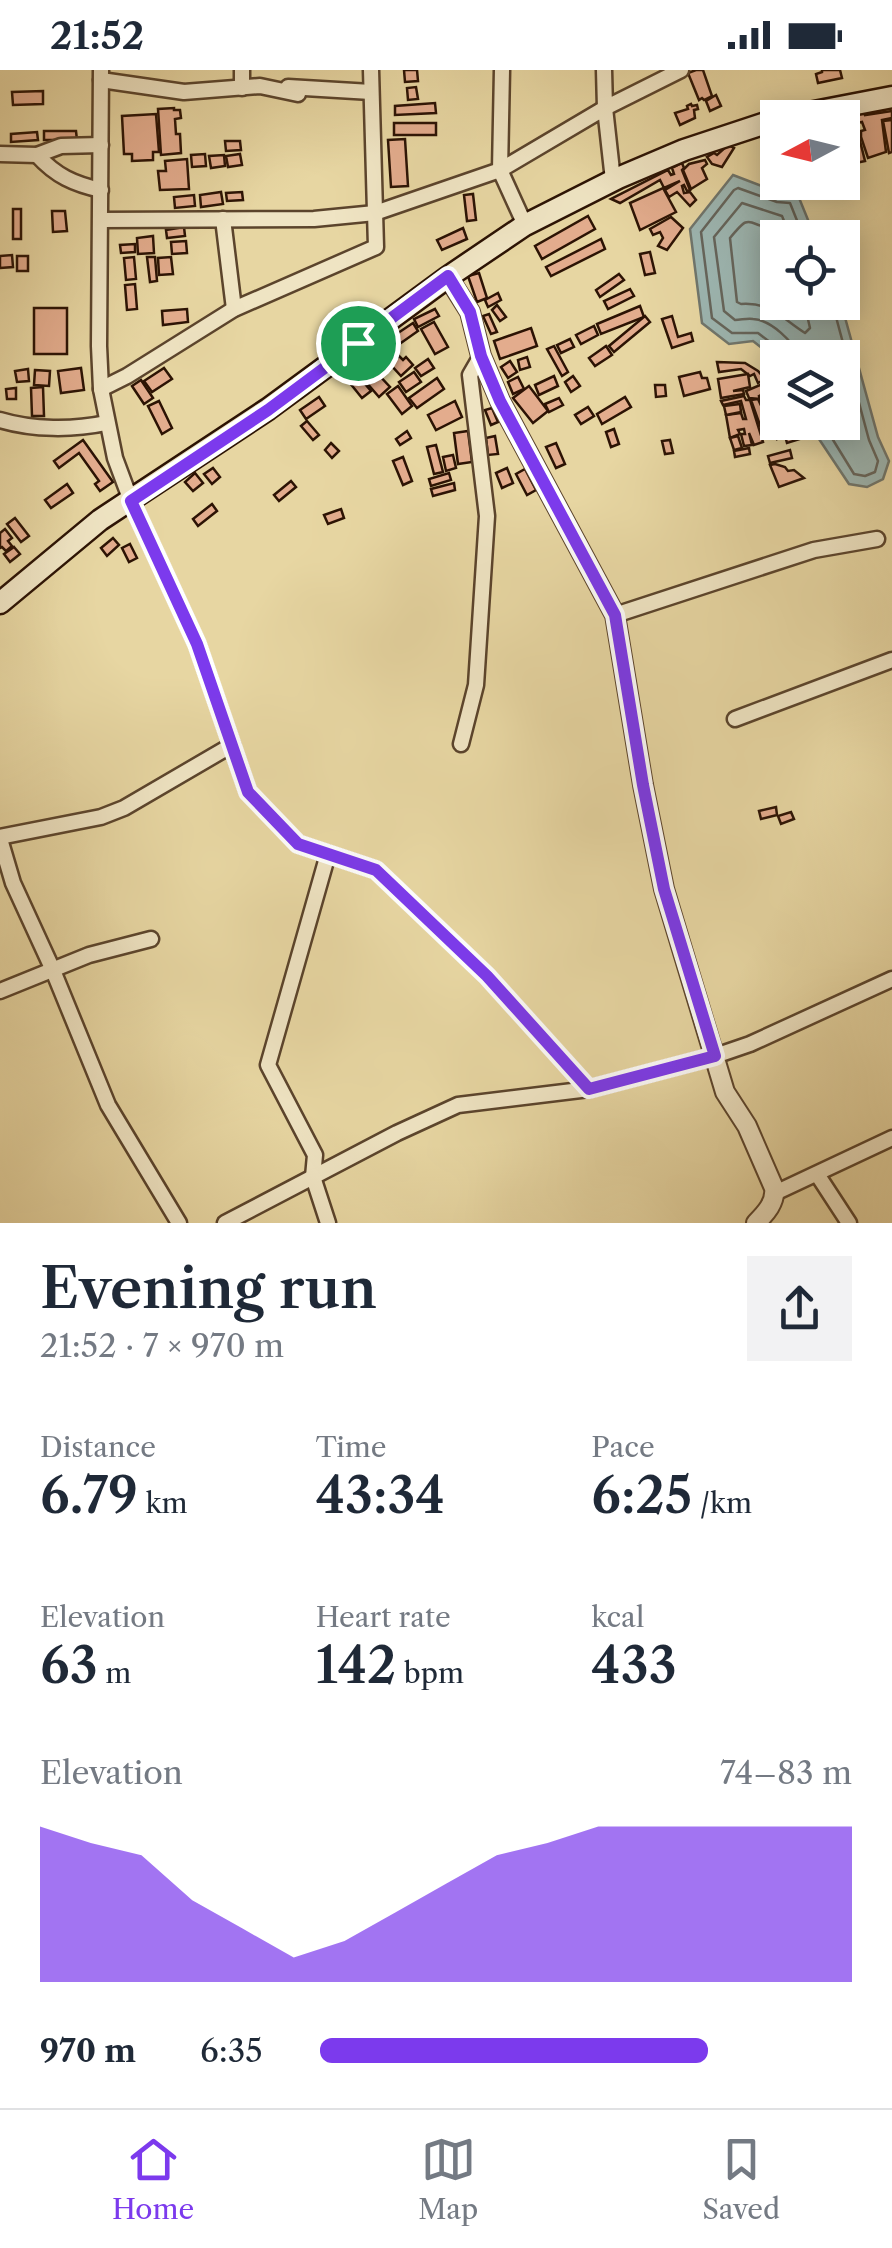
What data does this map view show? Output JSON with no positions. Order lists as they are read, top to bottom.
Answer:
{
  "north": "left",
  "page": {
    "status": "21:52",
    "heading": ["Evening run", "21:52 · 7 × 970 m"],
    "stats": [
      ["Distance", "6.79 km"],
      ["Time", "43:34"],
      ["Pace", "6:25 /km"],
      ["Elevation", "63 m"],
      ["Heart rate", "142 bpm"],
      ["kcal", "433"]
    ],
    "chart": ["Elevation", "74–83 m"],
    "list": [
      {
        "name": "970 m",
        "note": "6:35"
      }
    ],
    "tabs": ["Home", "Map", "Saved"]
  }
}
